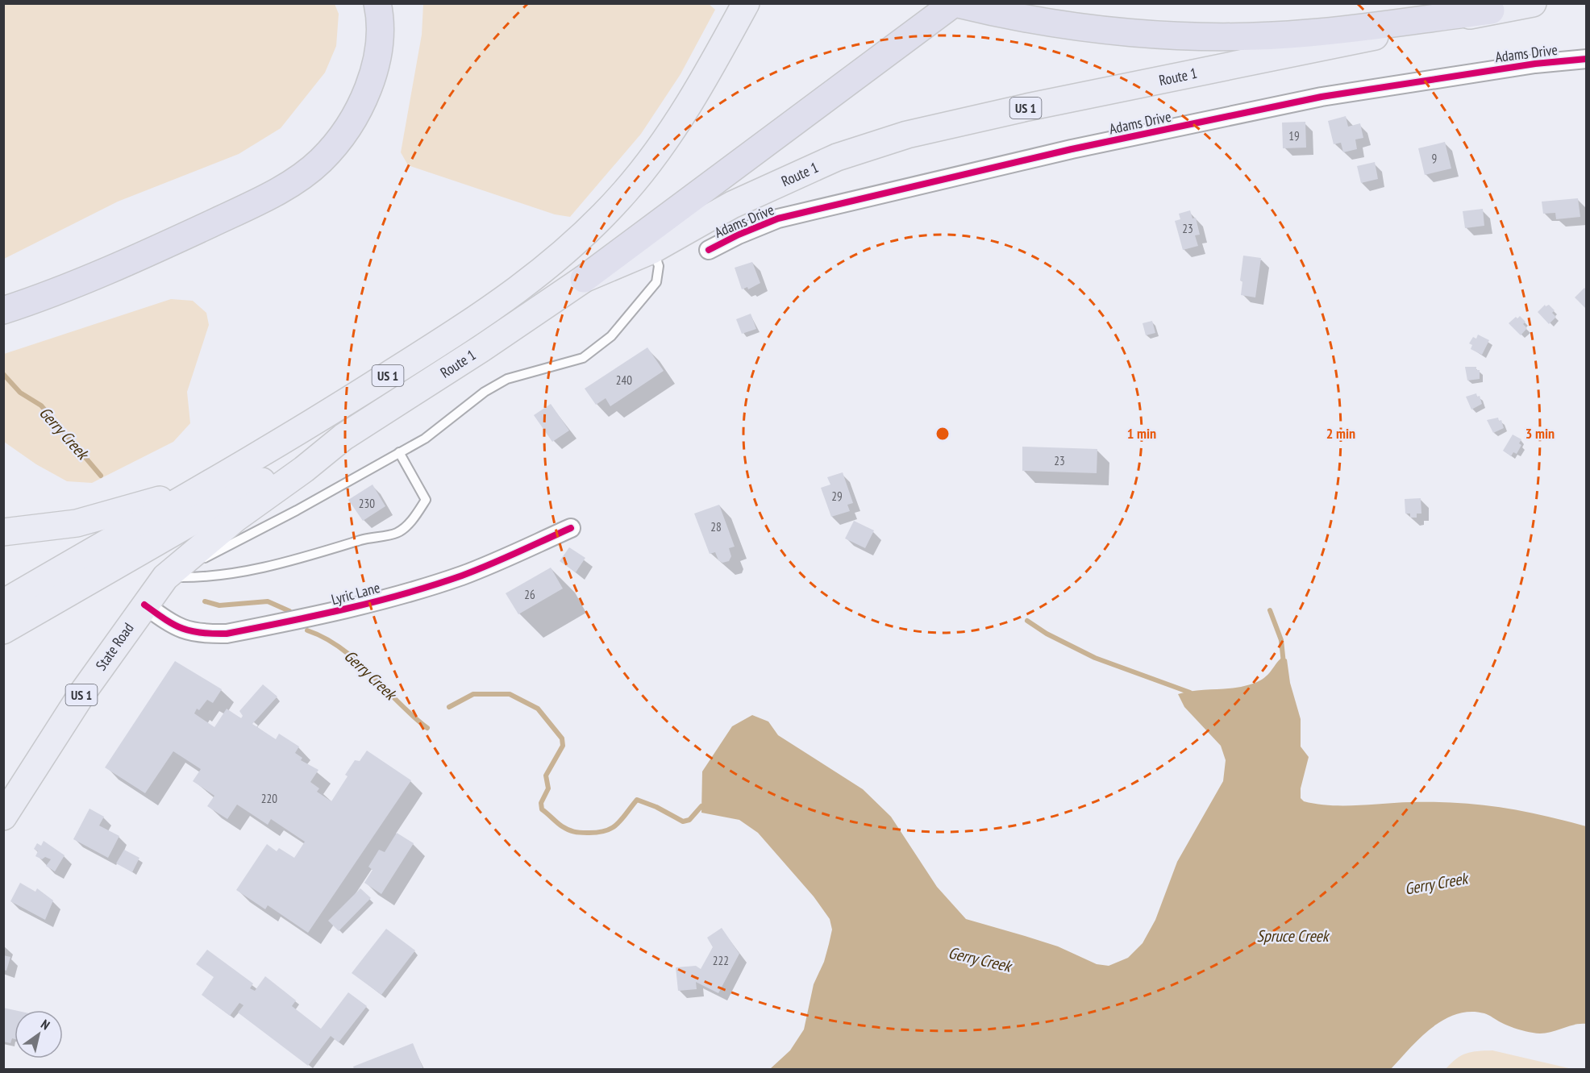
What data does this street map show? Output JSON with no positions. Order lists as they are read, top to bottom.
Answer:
{
  "streets": {
    "main road": ["Route 1", "US 1", "State Road"],
    "street": ["Adams Drive", "Lyric Lane"]
  },
  "crossings": [
    ["Route 1", "US 1"],
    ["Route 1", "State Road"],
    ["Lyric Lane", "State Road"]
  ],
  "water": ["Gerry Creek", "Spruce Creek"],
  "house_numbers": [
    "19",
    "9",
    "23",
    "240",
    "23",
    "29",
    "230",
    "28",
    "26",
    "220",
    "222"
  ],
  "north": "top right",
  "rings": ["1 min", "2 min", "3 min"]
}
